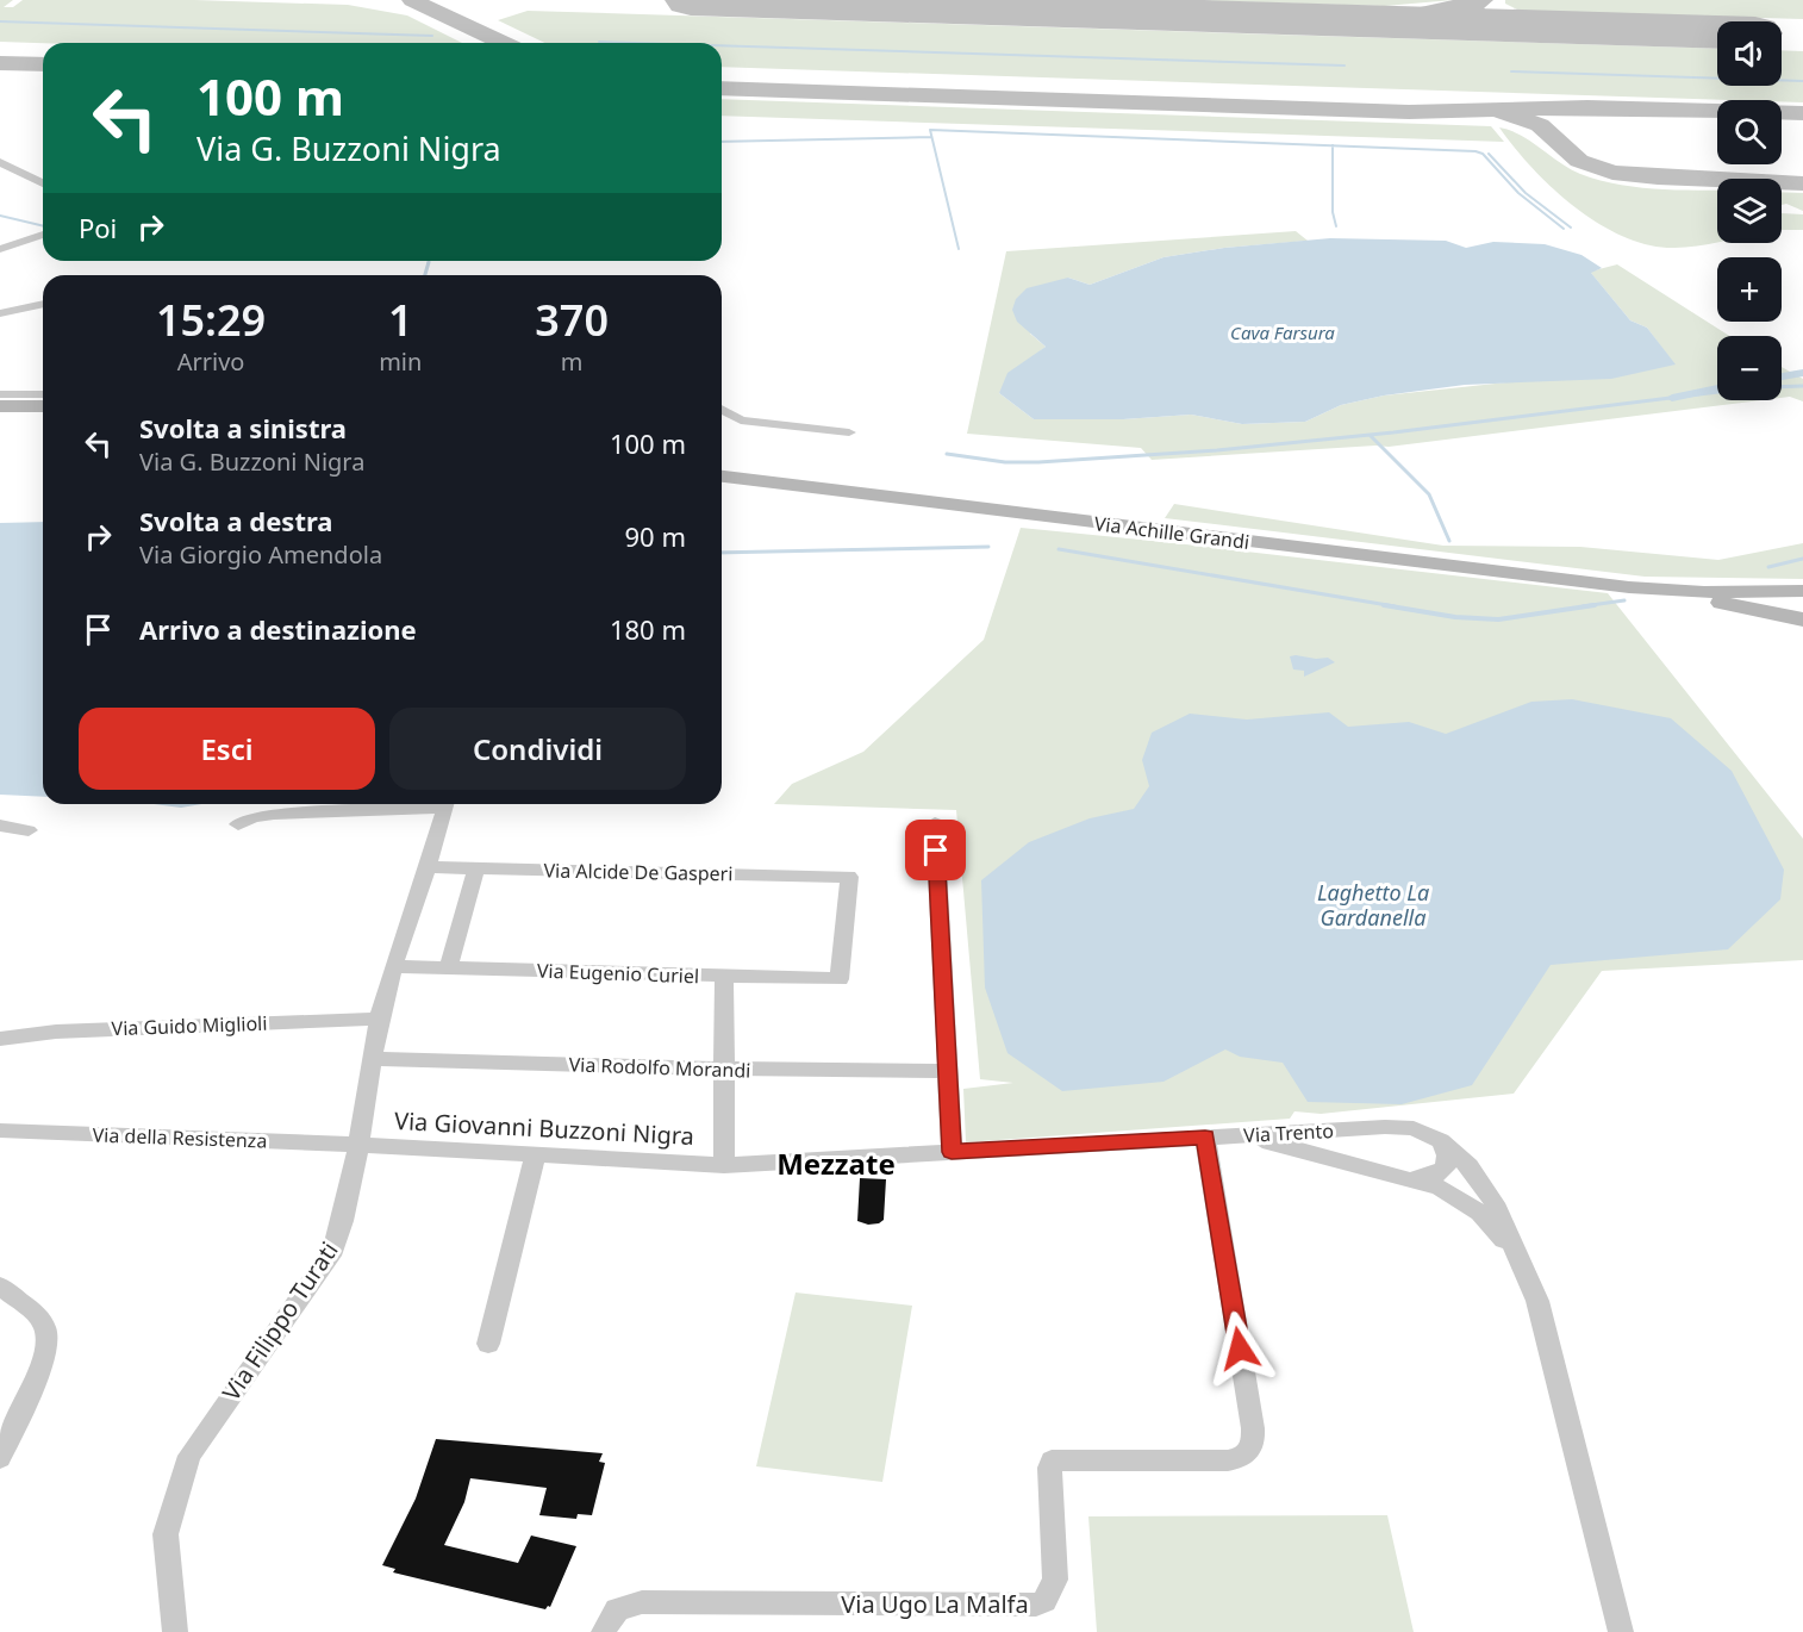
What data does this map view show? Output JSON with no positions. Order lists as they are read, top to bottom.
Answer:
{
  "streets": {
    "main road": ["Via Achille Grandi"],
    "street": [
      "Via Alcide De Gasperi",
      "Via Eugenio Curiel",
      "Via Guido Miglioli",
      "Via Rodolfo Morandi",
      "Via Giovanni Buzzoni Nigra",
      "Via Trento",
      "Via della Resistenza",
      "Via Filippo Turati",
      "Via Ugo La Malfa"
    ]
  },
  "crossings": [
    ["Via Alcide De Gasperi", "Via Eugenio Curiel"],
    ["Via Alcide De Gasperi", "Via Filippo Turati"],
    ["Via Eugenio Curiel", "Via Filippo Turati"],
    ["Via Guido Miglioli", "Via Filippo Turati"],
    ["Via Rodolfo Morandi", "Via Filippo Turati"],
    ["Via Giovanni Buzzoni Nigra", "Via Trento"],
    ["Via Giovanni Buzzoni Nigra", "Via della Resistenza"],
    ["Via Giovanni Buzzoni Nigra", "Via Filippo Turati"],
    ["Via Giovanni Buzzoni Nigra", "Via Ugo La Malfa"],
    ["Via della Resistenza", "Via Filippo Turati"]
  ],
  "districts": ["Mezzate"],
  "water": ["Cava Farsura", "Laghetto La Gardanella"],
  "page": {
    "map_buttons": ["+", "−"],
    "turn": ["100 m", "Via G. Buzzoni Nigra"],
    "then": "Poi",
    "eta": [
      "15:29",
      "Arrivo",
      "1",
      "min",
      "370",
      "m"
    ],
    "list": [
      {
        "name": "Svolta a sinistra",
        "note": "Via G. Buzzoni Nigra",
        "value": "100 m"
      },
      {
        "name": "Svolta a destra",
        "note": "Via Giorgio Amendola",
        "value": "90 m"
      },
      {
        "name": "Arrivo a destinazione",
        "value": "180 m"
      }
    ],
    "buttons": ["Esci", "Condividi"]
  }
}
